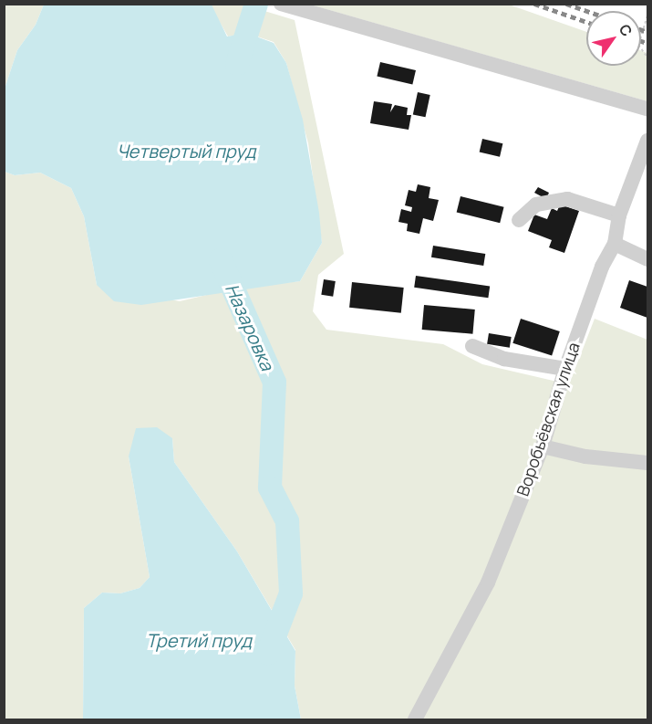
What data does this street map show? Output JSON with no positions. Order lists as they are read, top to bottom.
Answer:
{
  "streets": {
    "street": ["Воробьёвская улица"]
  },
  "water": ["Четвертый пруд", "Назаровка", "Третий пруд"],
  "north": "top right"
}
